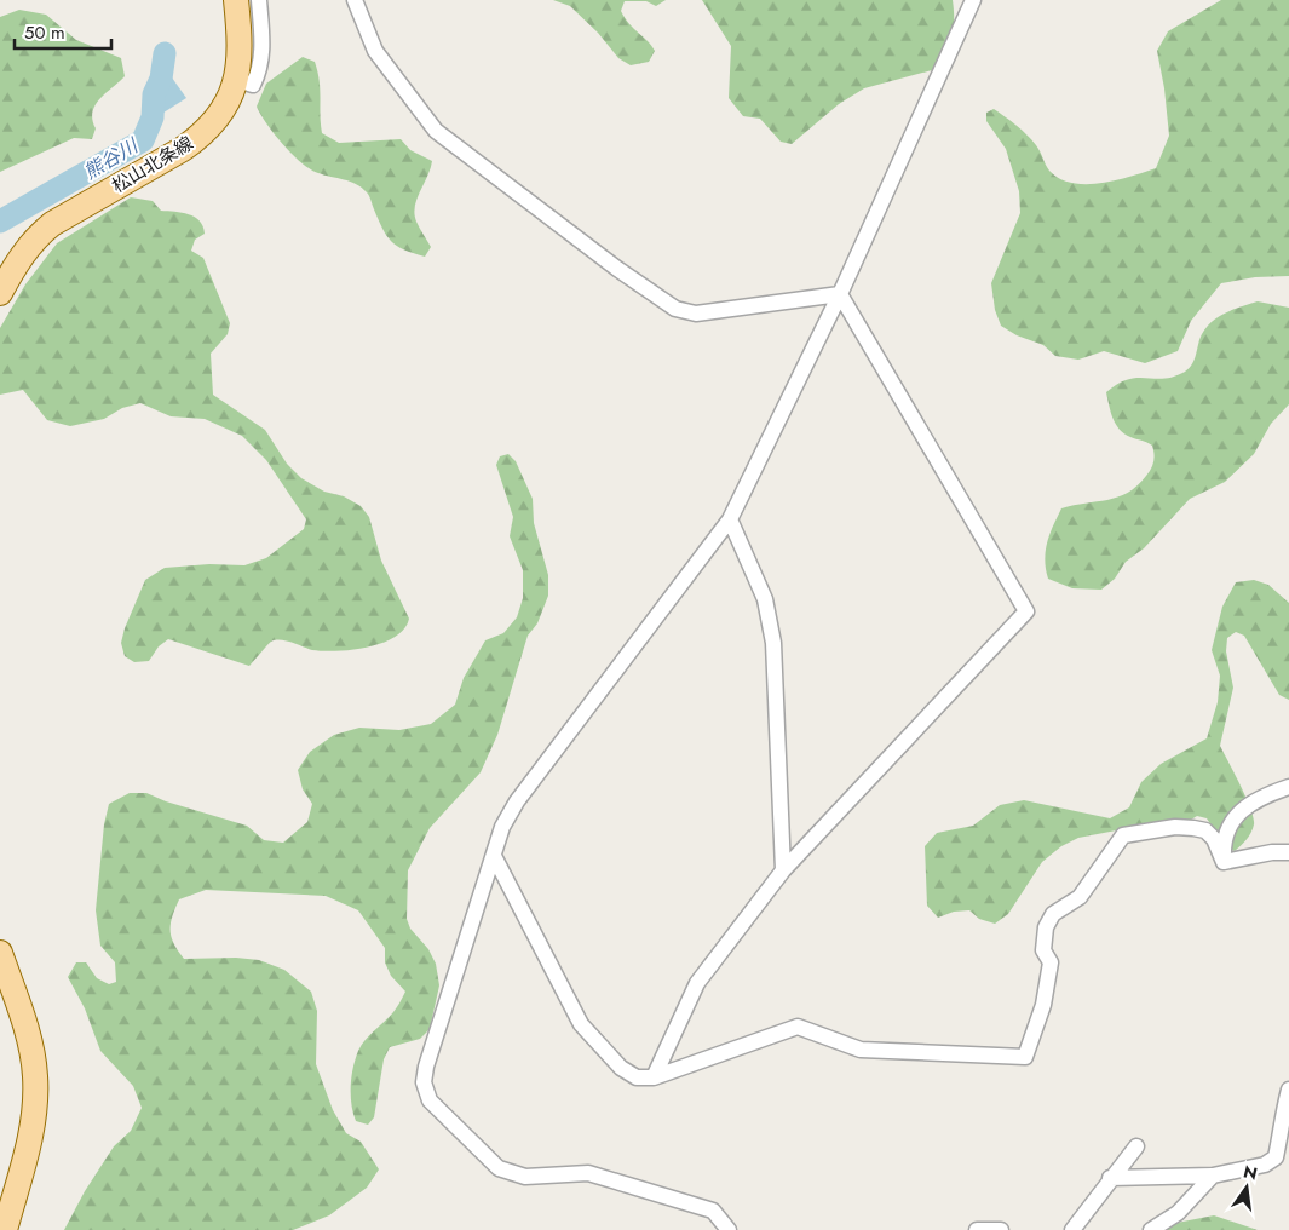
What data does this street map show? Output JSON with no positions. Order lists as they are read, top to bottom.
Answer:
{
  "streets": {
    "main road": ["松山北条線"]
  },
  "water": ["熊谷川"],
  "scale_bar": "50 m",
  "north": "top"
}
